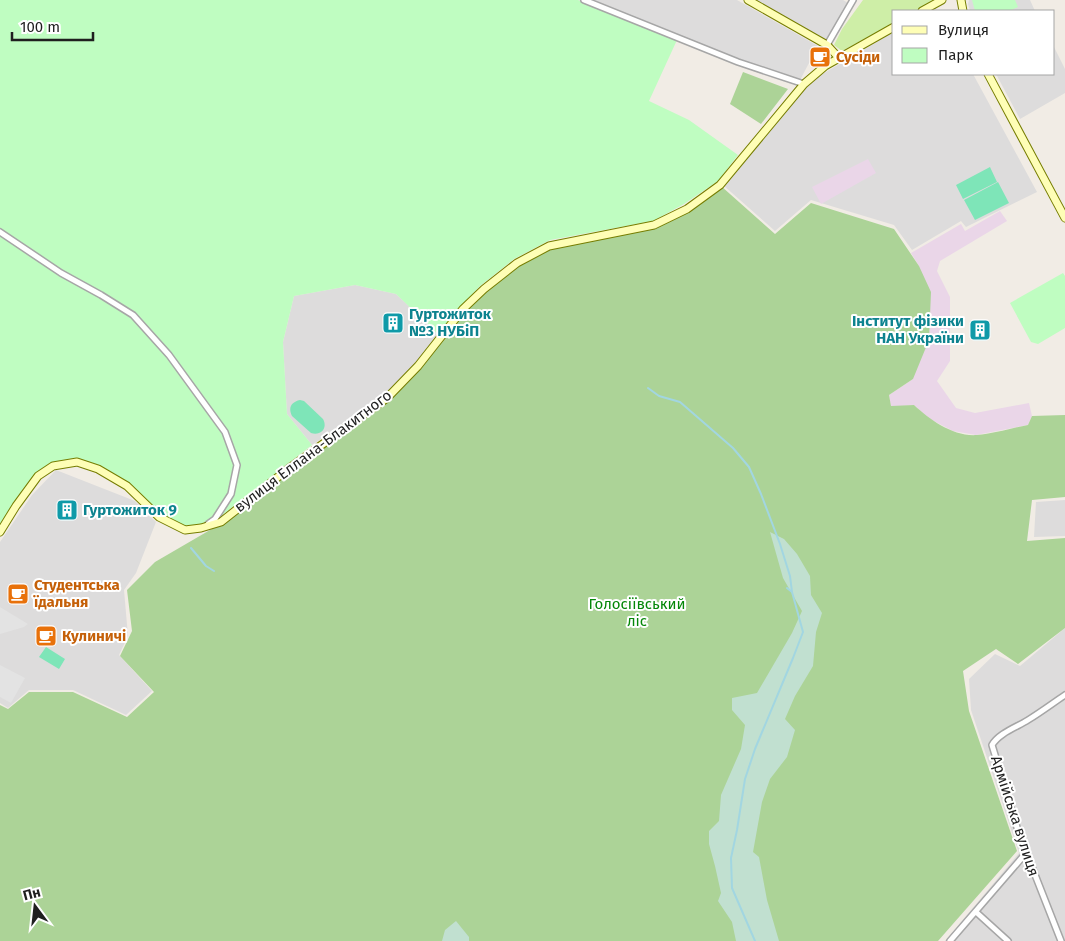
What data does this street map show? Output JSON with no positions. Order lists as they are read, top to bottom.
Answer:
{
  "streets": {
    "street": ["вулиця Еллана-Блакитного", "Армійська вулиця"]
  },
  "parks": ["Голосіївський ліс"],
  "places": {
    "cafe": ["Сусіди", "Студентська їдальня", "Кулиничі"],
    "building": ["Гуртожиток №3 НУБіП", "Інститут фізики НАН України", "Гуртожиток 9"]
  },
  "legend": ["Вулиця", "Парк"],
  "scale_bar": "100 m",
  "north": "top"
}
